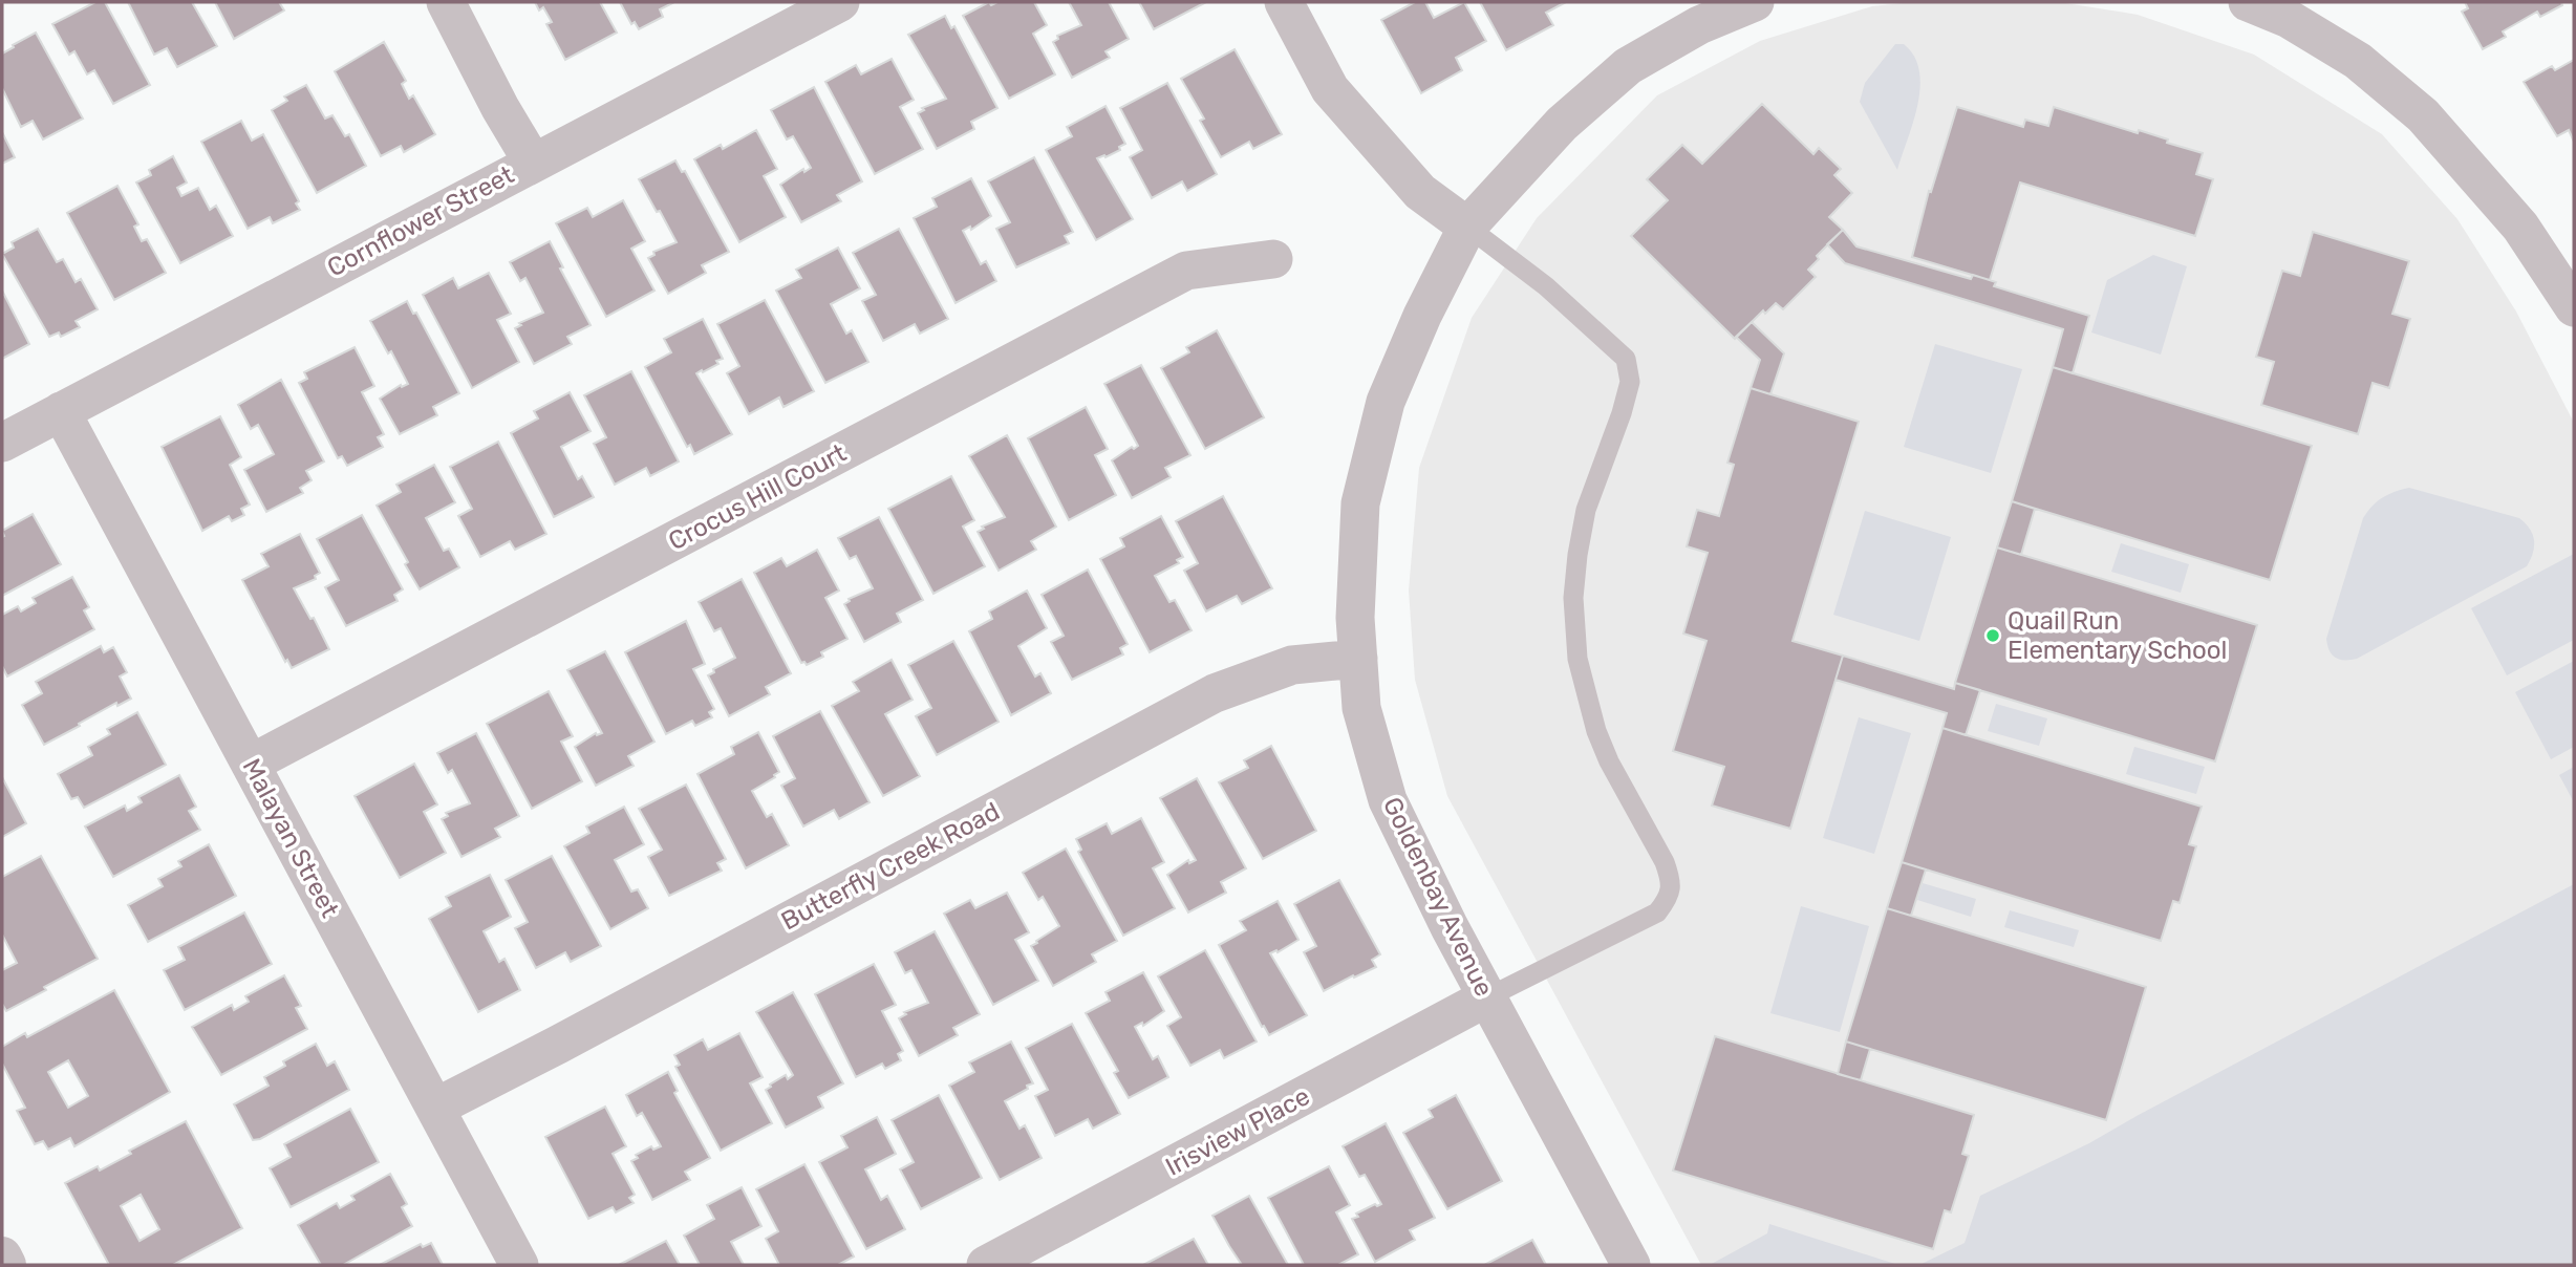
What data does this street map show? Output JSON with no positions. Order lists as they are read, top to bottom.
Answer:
{
  "streets": {
    "street": [
      "Cornflower Street",
      "Crocus Hill Court",
      "Malayan Street",
      "Butterfly Creek Road",
      "Goldenbay Avenue",
      "Irisview Place"
    ]
  },
  "crossings": [
    ["Cornflower Street", "Malayan Street"],
    ["Crocus Hill Court", "Malayan Street"],
    ["Malayan Street", "Butterfly Creek Road"],
    ["Butterfly Creek Road", "Goldenbay Avenue"],
    ["Goldenbay Avenue", "Irisview Place"]
  ],
  "places": ["Quail Run Elementary School"]
}
